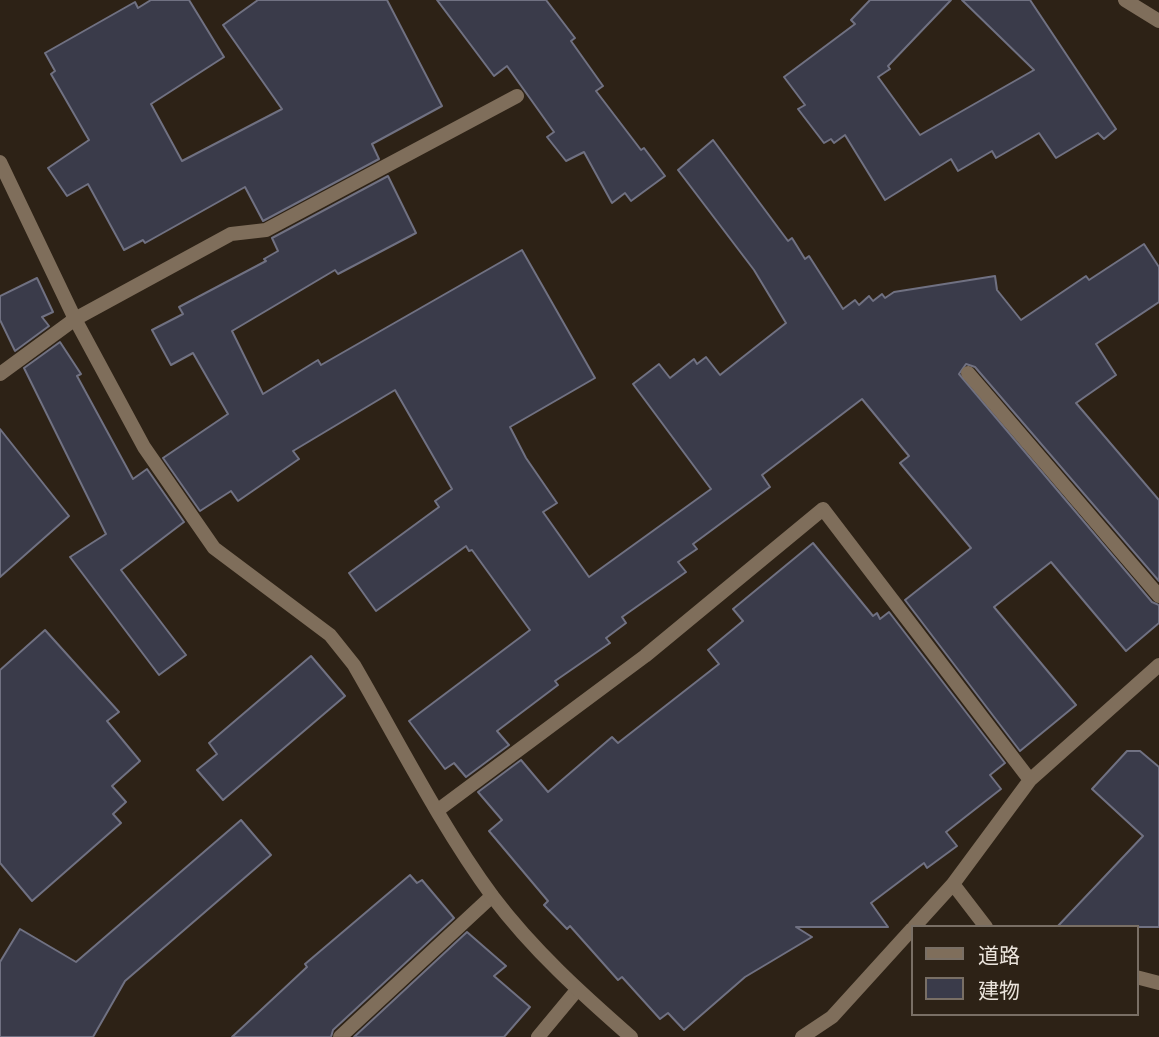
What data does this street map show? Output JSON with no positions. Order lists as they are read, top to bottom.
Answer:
{
  "legend": ["道路", "建物"]
}
